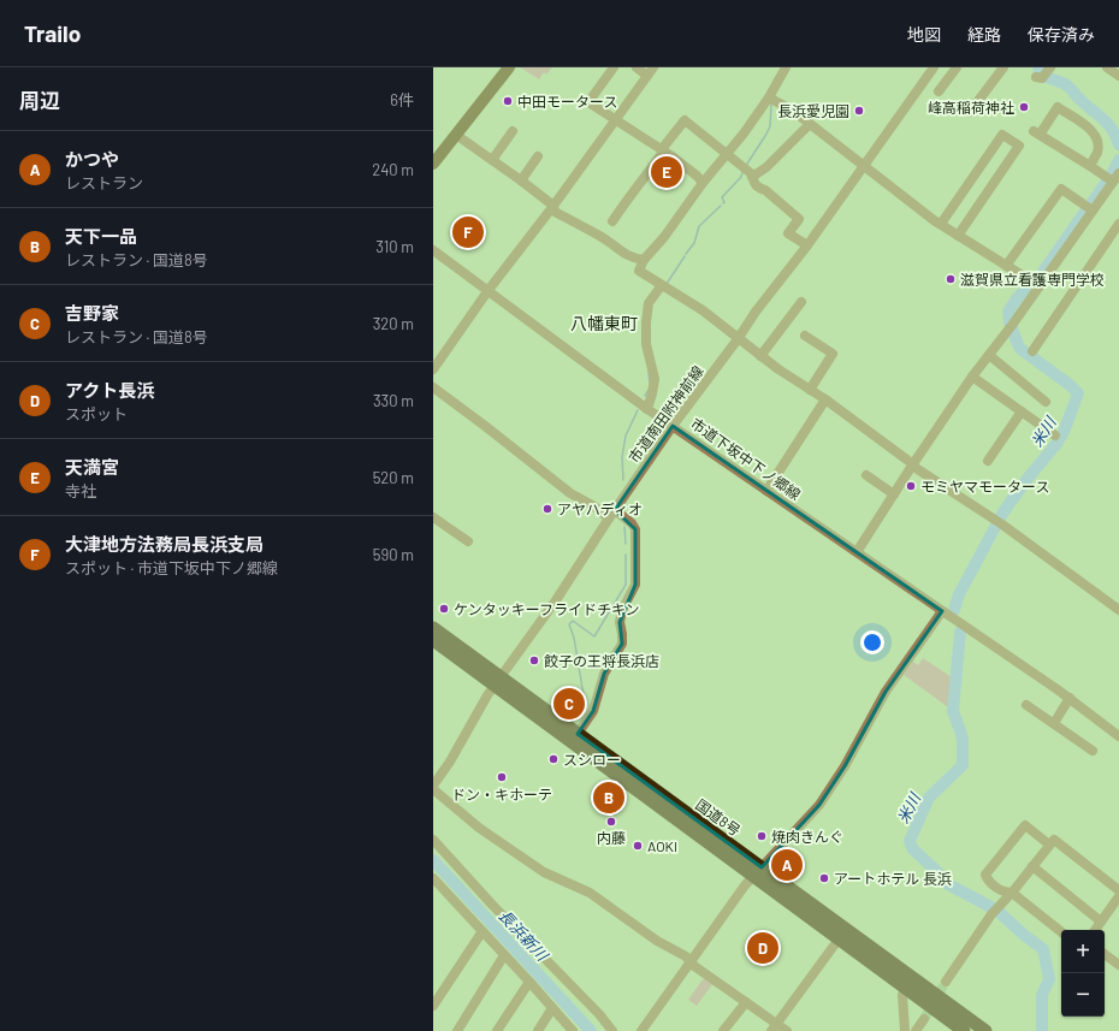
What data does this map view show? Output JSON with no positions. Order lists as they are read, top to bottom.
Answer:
{
  "streets": {
    "highway": ["国道8号"],
    "street": ["市道南田附神前線", "市道下坂中下ノ郷線"]
  },
  "crossings": [
    ["市道南田附神前線", "市道下坂中下ノ郷線"],
    ["市道南田附神前線", "国道8号"]
  ],
  "districts": ["八幡東町"],
  "water": ["米川", "長浜新川"],
  "places": [
    "中田モータース",
    "峰高稲荷神社",
    "長浜愛児園",
    "滋賀県立看護専門学校",
    "モミヤマモータース",
    "アヤハディオ",
    "ケンタッキーフライドチキン",
    "餃子の王将長浜店",
    "スシロー",
    "ドン・キホーテ",
    "内藤",
    "焼肉きんぐ",
    "AOKI",
    "アートホテル 長浜"
  ],
  "page": {
    "header": "Trailo",
    "nav": ["地図", "経路", "保存済み"],
    "heading": ["周辺", "6件"],
    "list": [
      {
        "mark": "A",
        "name": "かつや",
        "note": "レストラン",
        "value": "240 m"
      },
      {
        "mark": "B",
        "name": "天下一品",
        "note": "レストラン · 国道8号",
        "value": "310 m"
      },
      {
        "mark": "C",
        "name": "吉野家",
        "note": "レストラン · 国道8号",
        "value": "320 m"
      },
      {
        "mark": "D",
        "name": "アクト長浜",
        "note": "スポット",
        "value": "330 m"
      },
      {
        "mark": "E",
        "name": "天満宮",
        "note": "寺社",
        "value": "520 m"
      },
      {
        "mark": "F",
        "name": "大津地方法務局長浜支局",
        "note": "スポット · 市道下坂中下ノ郷線",
        "value": "590 m"
      }
    ],
    "pins": [
      "E",
      "F",
      "C",
      "B",
      "A",
      "D"
    ],
    "map_buttons": ["+", "−"]
  }
}
